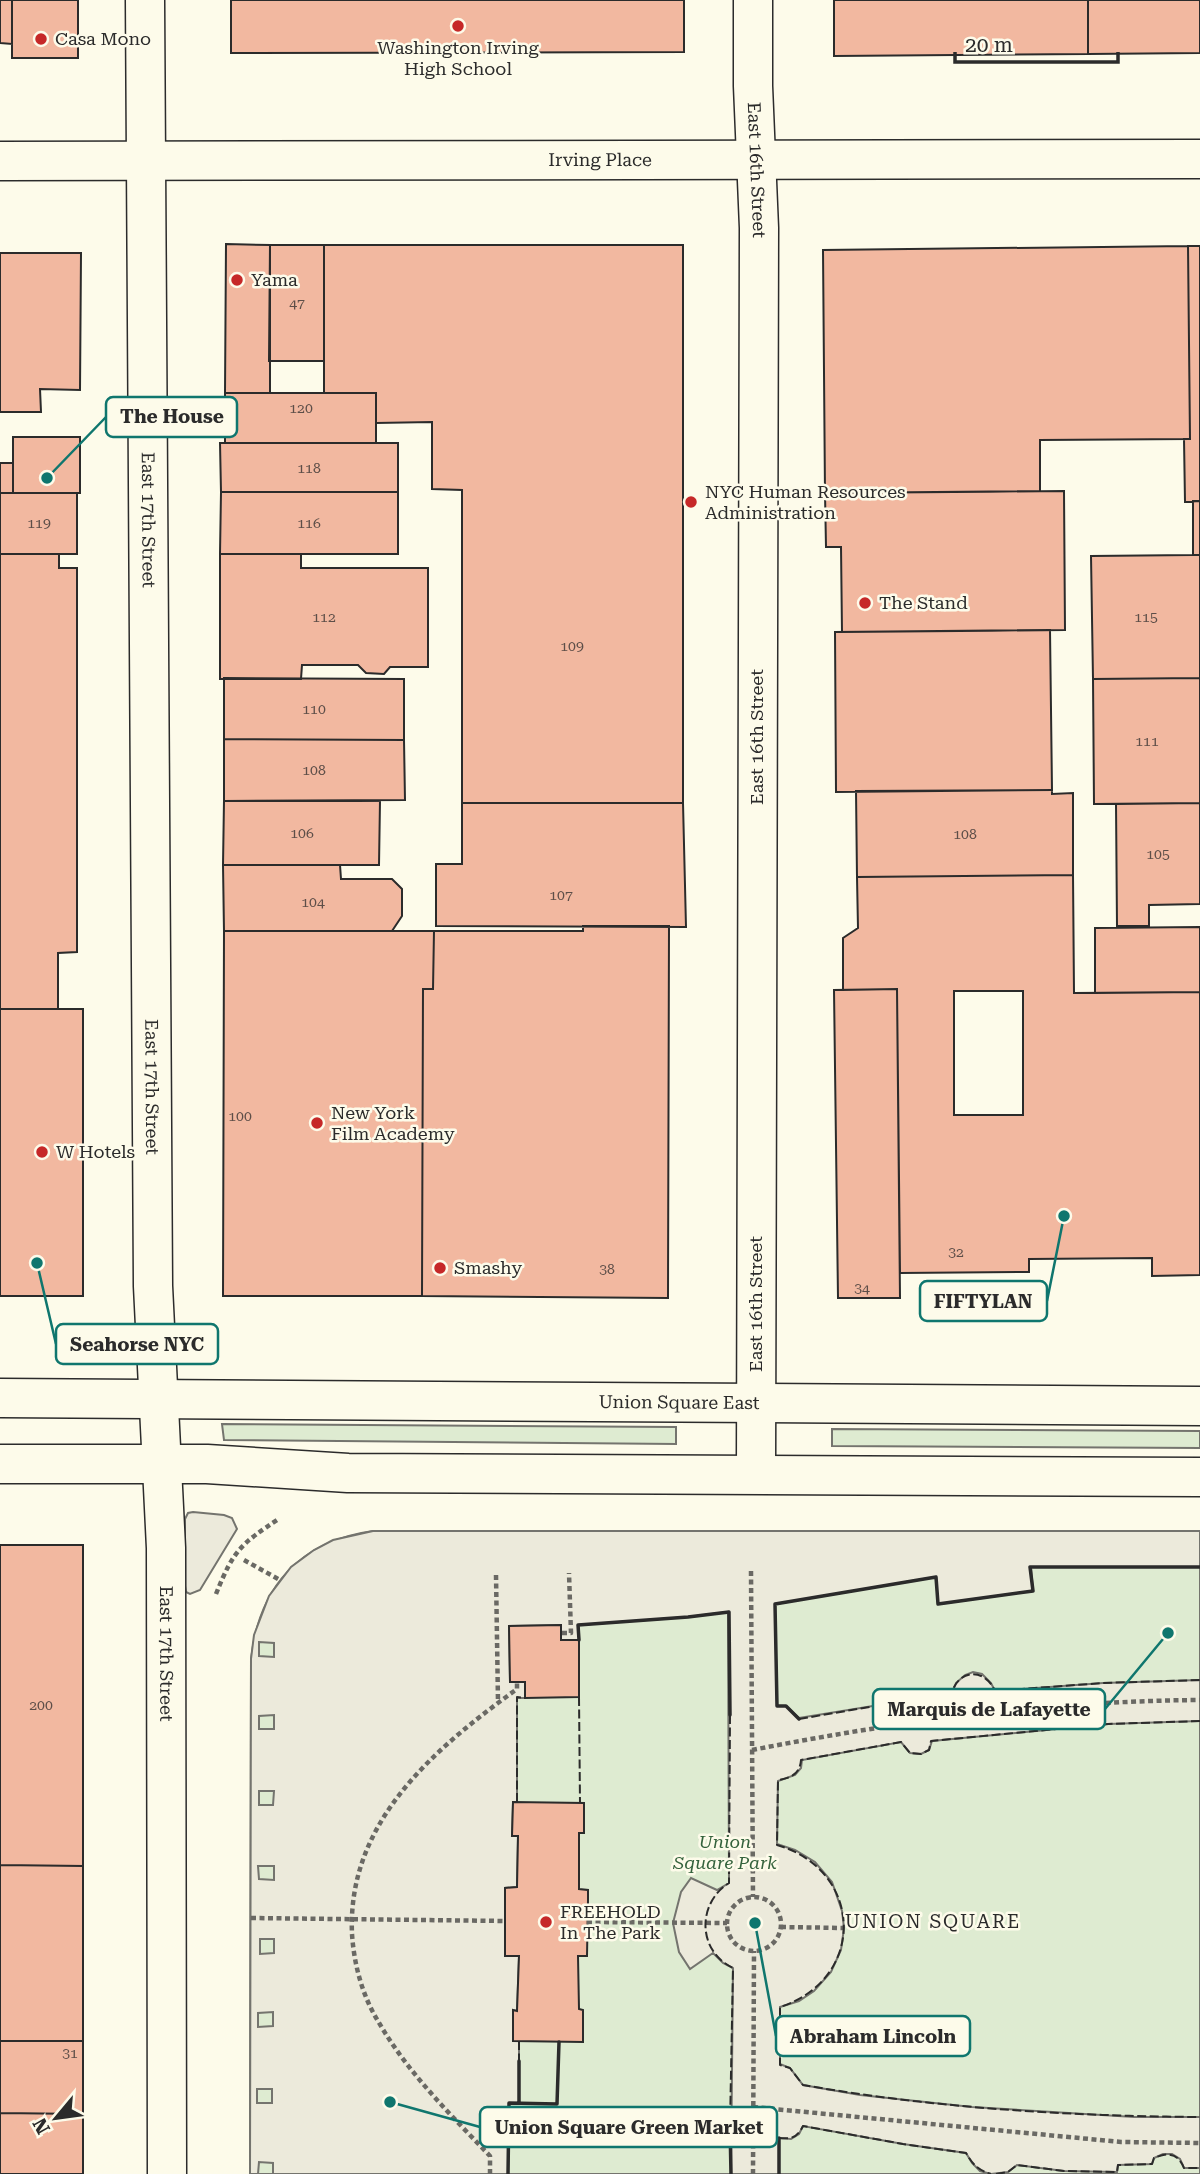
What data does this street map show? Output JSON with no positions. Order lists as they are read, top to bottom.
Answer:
{
  "streets": {
    "street": [
      "Irving Place",
      "East 16th Street",
      "East 17th Street",
      "Union Square East"
    ]
  },
  "crossings": [
    ["Irving Place", "East 16th Street"],
    ["Irving Place", "East 17th Street"],
    ["East 16th Street", "Union Square East"],
    ["East 17th Street", "Union Square East"]
  ],
  "districts": ["UNION SQUARE"],
  "parks": ["Union Square Park"],
  "places": [
    "Washington Irving High School",
    "Casa Mono",
    "Yama",
    "The House",
    "NYC Human Resources Administration",
    "The Stand",
    "New York Film Academy",
    "W Hotels",
    "FIFTYLAN",
    "Seahorse NYC",
    "Smashy",
    "Marquis de Lafayette",
    "FREEHOLD In The Park",
    "Abraham Lincoln",
    "Union Square Green Market"
  ],
  "house_numbers": [
    "47",
    "120",
    "118",
    "119",
    "116",
    "112",
    "115",
    "109",
    "110",
    "111",
    "108",
    "106",
    "108",
    "105",
    "107",
    "104",
    "100",
    "32",
    "38",
    "34",
    "200",
    "31"
  ],
  "scale_bar": "20 m",
  "north": "bottom left"
}
